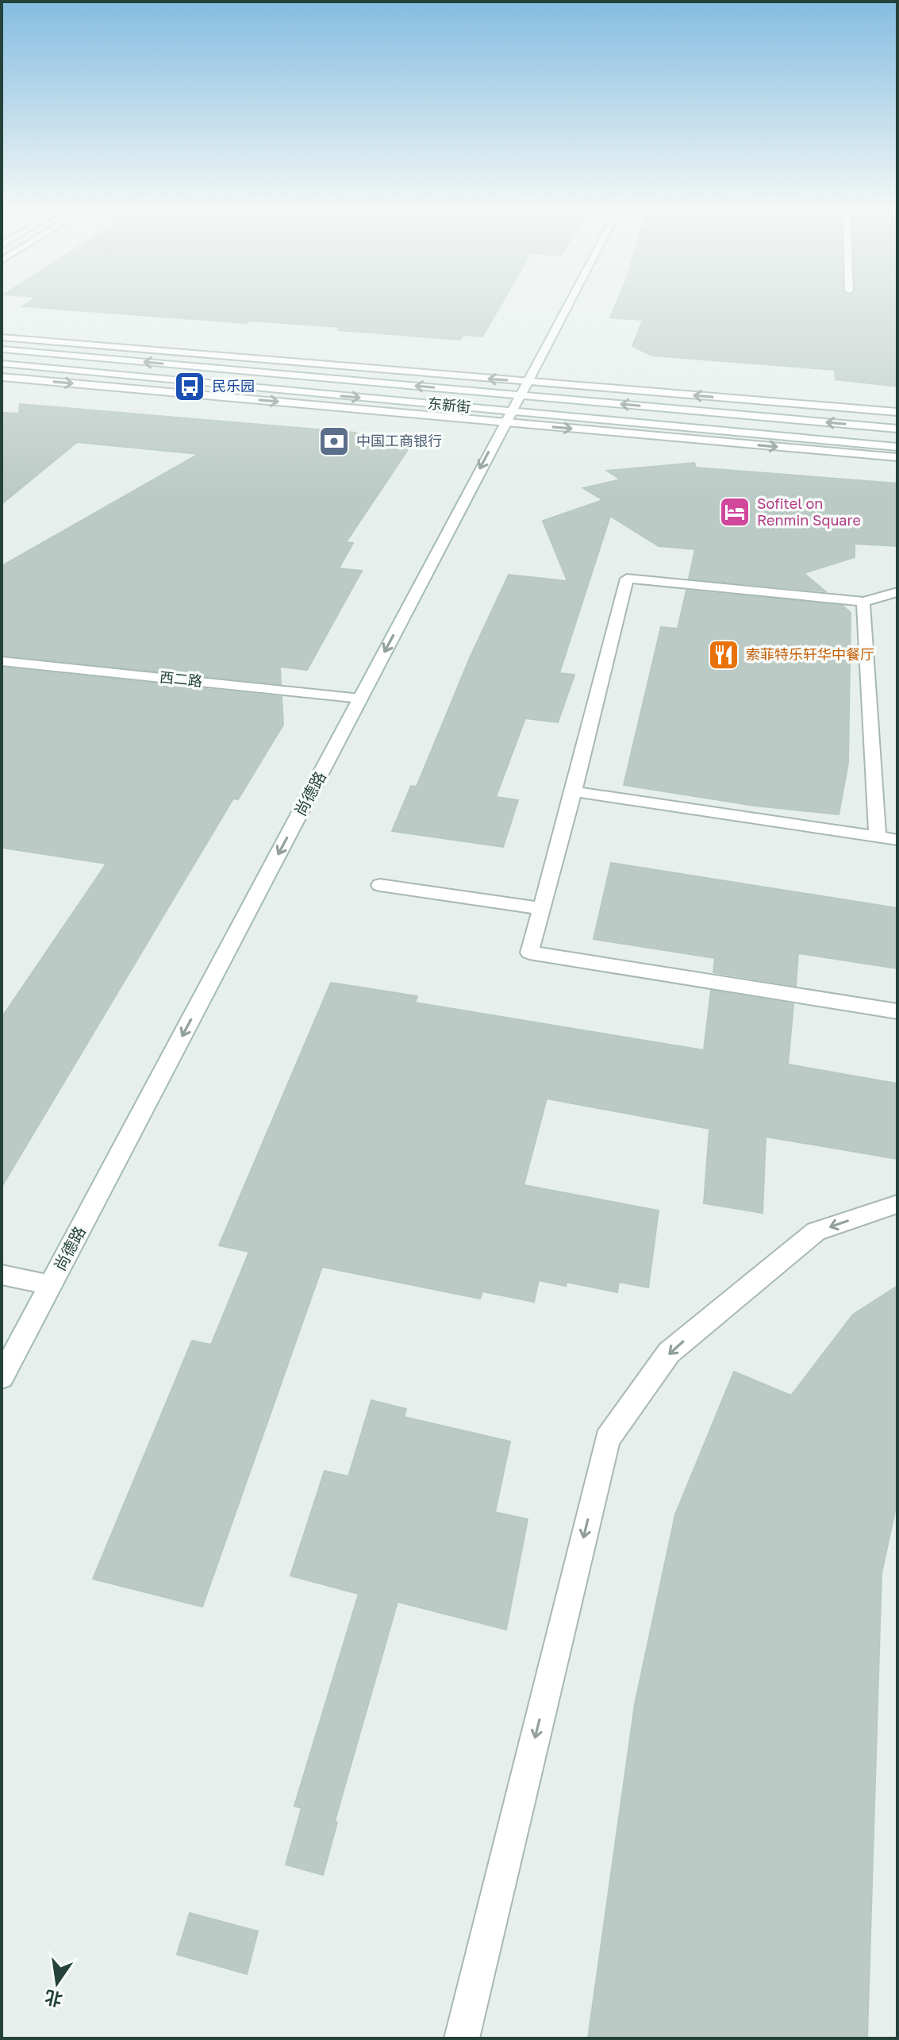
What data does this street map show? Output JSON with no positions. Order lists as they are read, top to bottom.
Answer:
{
  "streets": {
    "street": ["东新街", "西二路", "尚德路"]
  },
  "crossings": [
    ["东新街", "尚德路"],
    ["西二路", "尚德路"]
  ],
  "one_way": ["尚德路"],
  "places": {
    "bus stop": ["民乐园"],
    "bank": ["中国工商银行"],
    "hotel": ["Sofitel on Renmin Square"],
    "restaurant": ["索菲特乐轩华中餐厅"]
  },
  "north": "bottom"
}
